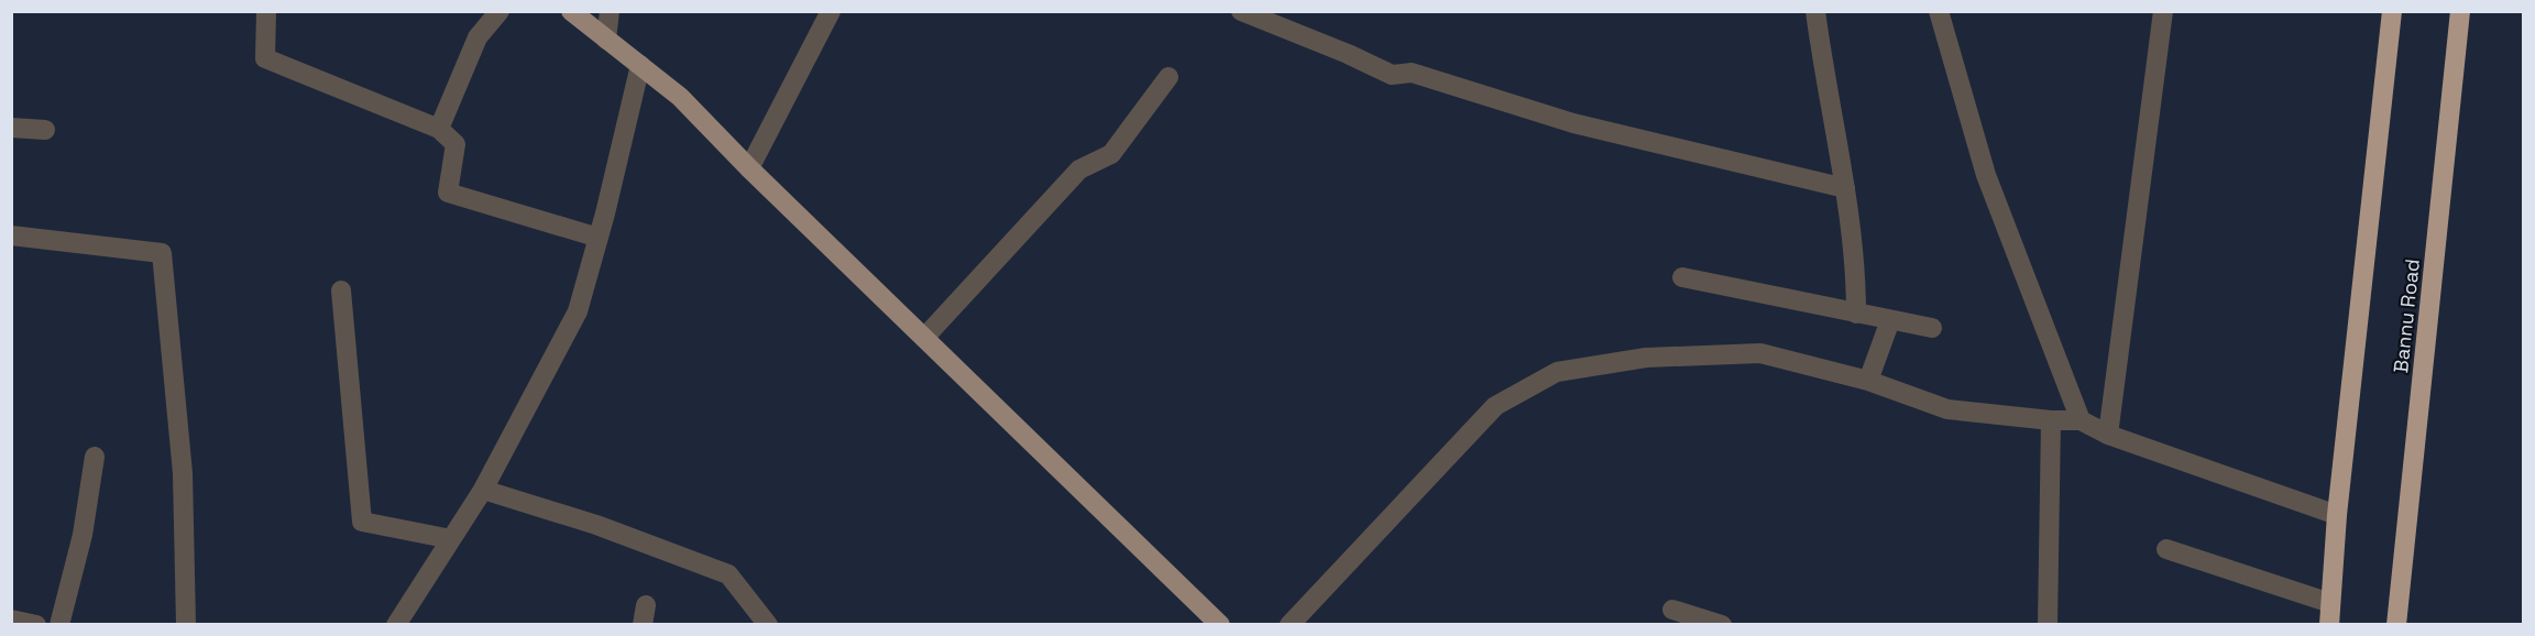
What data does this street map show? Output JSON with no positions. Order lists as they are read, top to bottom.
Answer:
{
  "streets": {
    "highway": ["Bannu Road"]
  }
}
